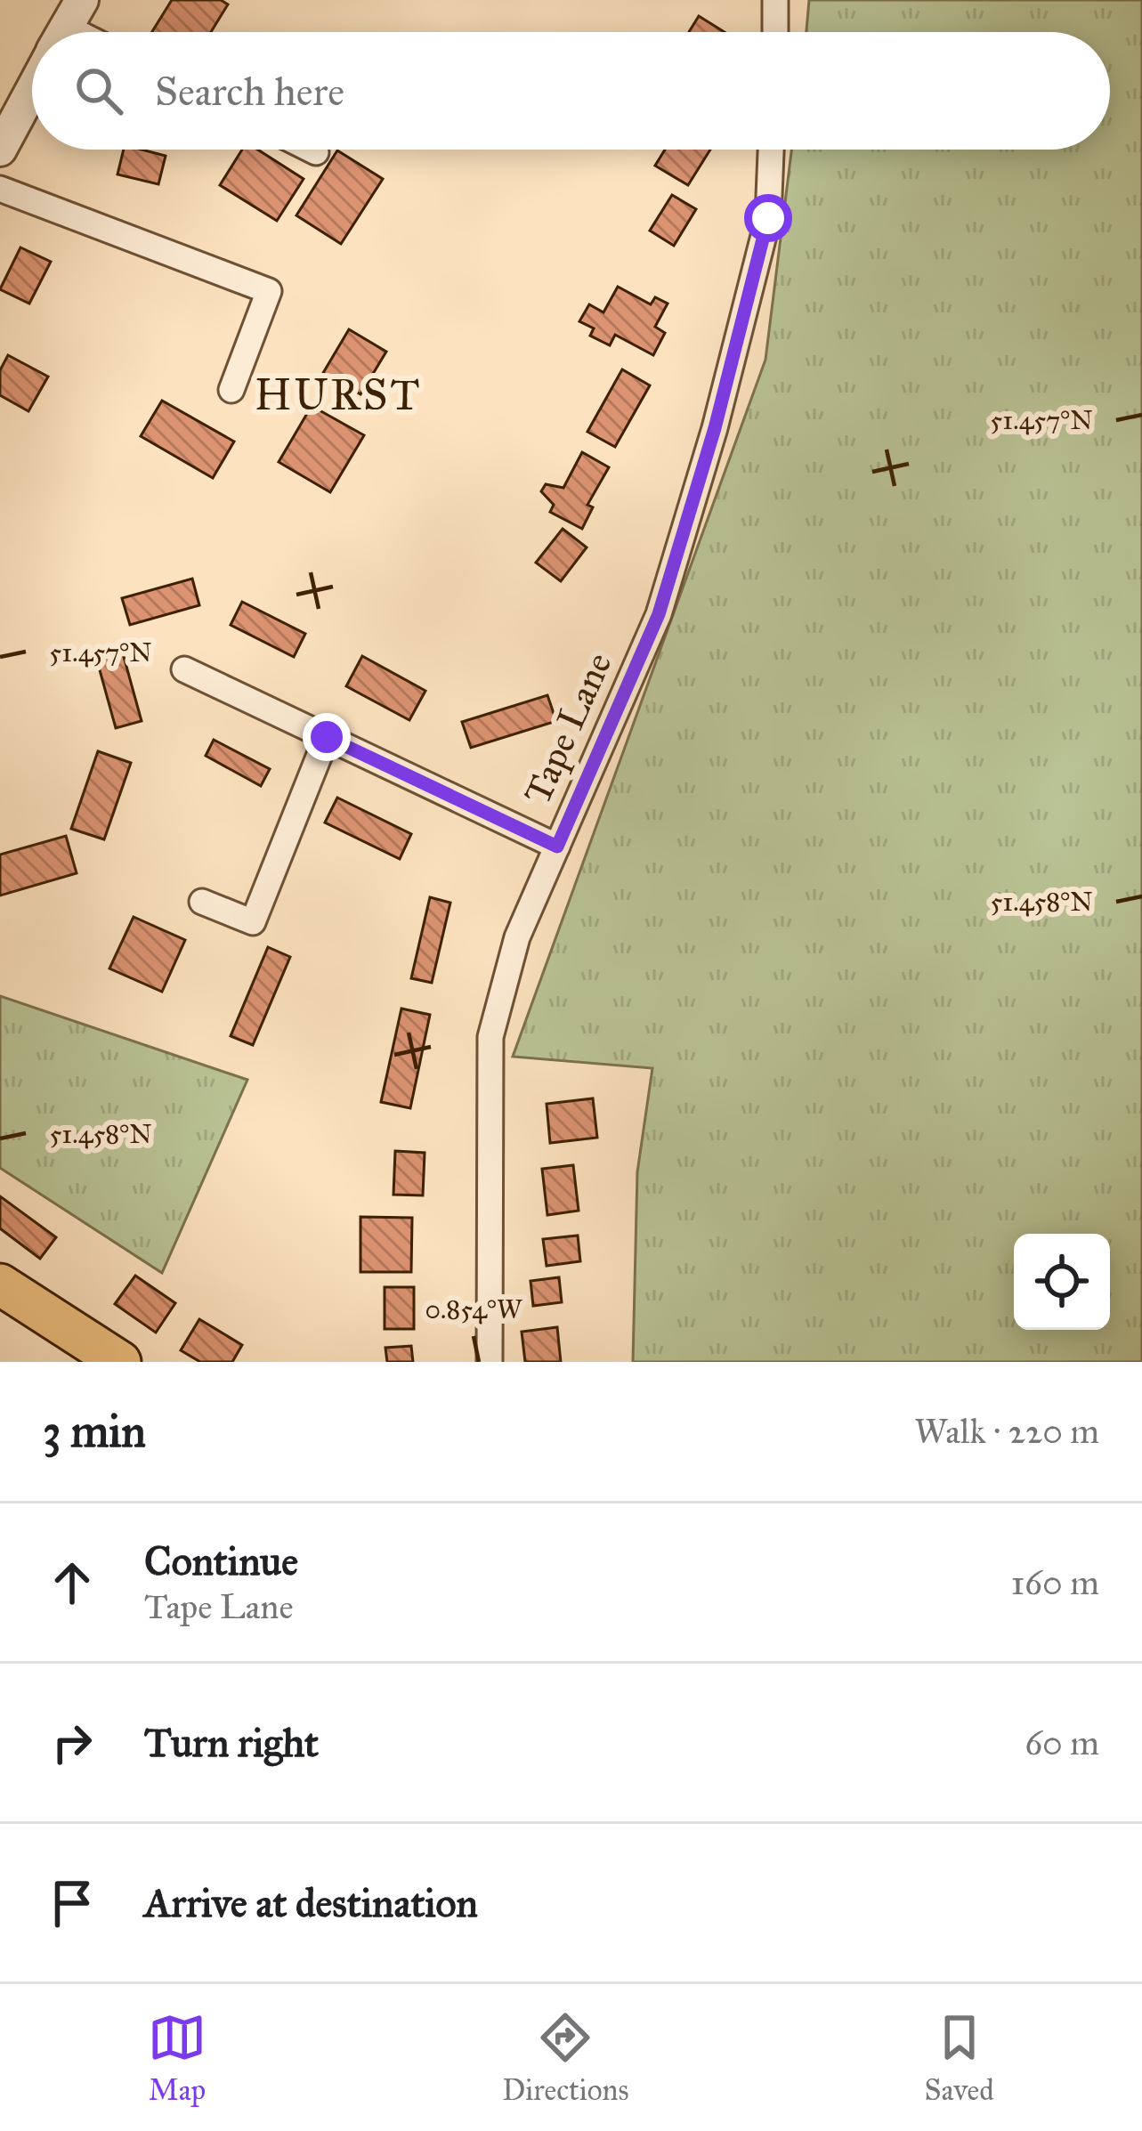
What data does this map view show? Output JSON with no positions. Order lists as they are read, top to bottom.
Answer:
{
  "streets": {
    "street": ["Tape Lane"]
  },
  "districts": ["HURST"],
  "page": {
    "search": "Search here",
    "heading": ["3 min", "Walk · 220 m"],
    "list": [
      ["Continue", "Tape Lane", "160 m"],
      ["Turn right", "60 m"],
      "Arrive at destination"
    ],
    "nav": ["Map", "Directions", "Saved"]
  },
  "coordinates": ["51.457°N", "51.458°N", "0.854°W"]
}
